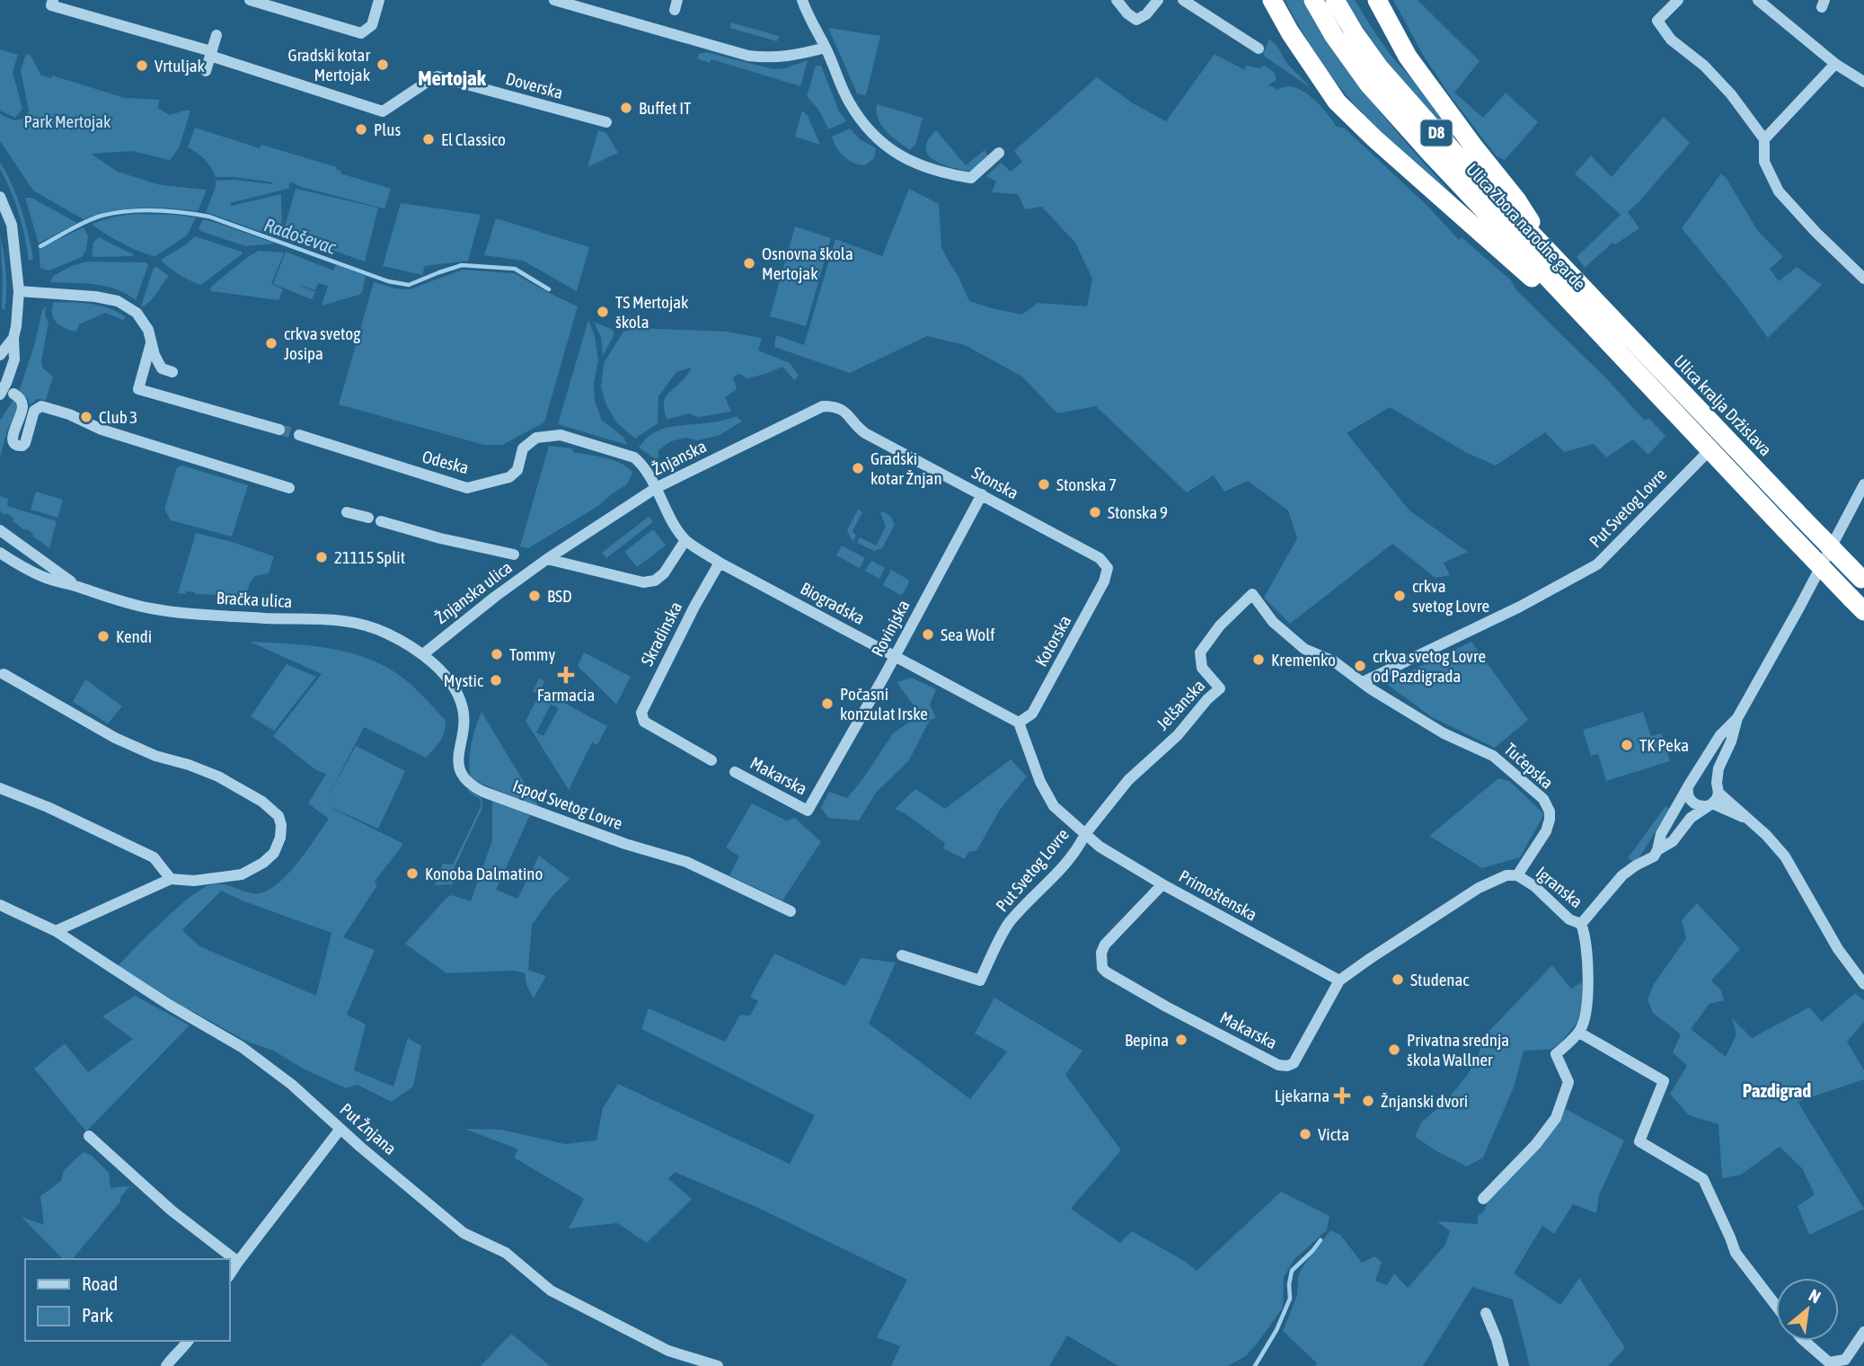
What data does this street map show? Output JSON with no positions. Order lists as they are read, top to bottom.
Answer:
{
  "streets": {
    "highway": ["D8", "Ulica Zbora narodne garde", "Ulica kralja Držislava"],
    "street": [
      "Doverska",
      "Žnjanska",
      "Odeska",
      "Stonska",
      "Put Svetog Lovre",
      "Žnjanska ulica",
      "Bračka ulica",
      "Biogradska",
      "Rovinjska",
      "Skradinska",
      "Kotorska",
      "Jelšanska",
      "Tučepska",
      "Makarska",
      "Ispod Svetog Lovre",
      "Igranska",
      "Primoštenska",
      "Put Žnjana"
    ]
  },
  "crossings": [
    ["D8", "Ulica Zbora narodne garde"],
    ["D8", "Put Svetog Lovre"],
    ["Ulica Zbora narodne garde", "Ulica kralja Držislava"],
    ["Žnjanska", "Odeska"],
    ["Žnjanska", "Stonska"],
    ["Žnjanska", "Žnjanska ulica"],
    ["Žnjanska", "Biogradska"],
    ["Žnjanska", "Skradinska"],
    ["Odeska", "Biogradska"],
    ["Stonska", "Rovinjska"],
    ["Stonska", "Kotorska"],
    ["Put Svetog Lovre", "Biogradska"],
    ["Put Svetog Lovre", "Kotorska"],
    ["Put Svetog Lovre", "Jelšanska"],
    ["Put Svetog Lovre", "Tučepska"],
    ["Put Svetog Lovre", "Primoštenska"],
    ["Žnjanska ulica", "Bračka ulica"],
    ["Žnjanska ulica", "Skradinska"],
    ["Žnjanska ulica", "Ispod Svetog Lovre"],
    ["Bračka ulica", "Ispod Svetog Lovre"],
    ["Biogradska", "Rovinjska"],
    ["Biogradska", "Skradinska"],
    ["Biogradska", "Kotorska"],
    ["Rovinjska", "Makarska"],
    ["Jelšanska", "Tučepska"],
    ["Jelšanska", "Primoštenska"],
    ["Tučepska", "Igranska"],
    ["Makarska", "Primoštenska"]
  ],
  "districts": ["Mertojak", "Pazdigrad"],
  "water": ["Radoševac"],
  "parks": ["Park Mertojak"],
  "places": {
    "other": [
      "Gradski kotar Mertojak",
      "Vrtuljak",
      "Buffet IT",
      "Plus",
      "El Classico",
      "Osnovna škola Mertojak",
      "TS Mertojak škola",
      "crkva svetog Josipa",
      "Club 3",
      "Gradski kotar Žnjan",
      "Stonska 7",
      "Stonska 9",
      "21115 Split",
      "BSD",
      "crkva svetog Lovre",
      "Sea Wolf",
      "Kendi",
      "Tommy",
      "Kremenko",
      "crkva svetog Lovre od Pazdigrada",
      "Mystic",
      "Počasni konzulat Irske",
      "TK Peka",
      "Konoba Dalmatino",
      "Studenac",
      "Bepina",
      "Privatna srednja škola Wallner",
      "Žnjanski dvori",
      "Victa"
    ],
    "health": ["Farmacia", "Ljekarna"]
  },
  "legend": ["Road", "Park"],
  "north": "top right"
}
